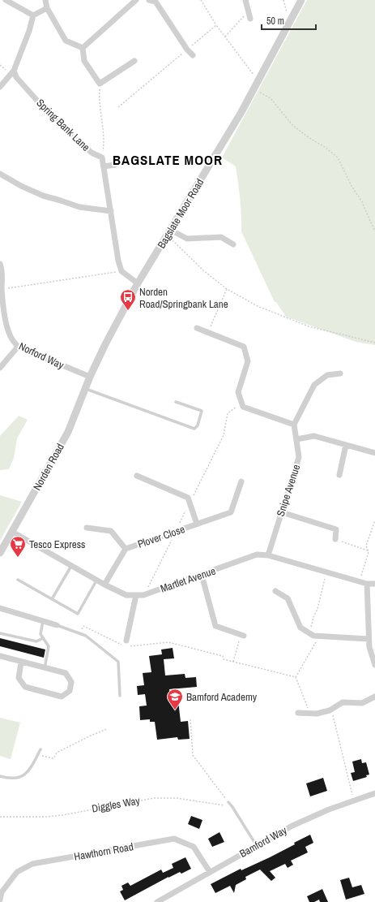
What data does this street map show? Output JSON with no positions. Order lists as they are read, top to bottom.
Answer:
{
  "streets": {
    "street": [
      "Spring Bank Lane",
      "Bagslate Moor Road",
      "Norford Way",
      "Norden Road",
      "Snipe Avenue",
      "Plover Close",
      "Martlet Avenue",
      "Bamford Way",
      "Hawthorn Road"
    ],
    "path": ["Diggles Way"]
  },
  "crossings": [
    ["Bagslate Moor Road", "Norford Way"],
    ["Bagslate Moor Road", "Norden Road"],
    ["Norford Way", "Norden Road"],
    ["Norden Road", "Martlet Avenue"],
    ["Snipe Avenue", "Martlet Avenue"],
    ["Plover Close", "Martlet Avenue"],
    ["Bamford Way", "Hawthorn Road"]
  ],
  "districts": ["BAGSLATE MOOR"],
  "places": {
    "bus stop": ["Norden Road/Springbank Lane"],
    "supermarket": ["Tesco Express"],
    "school or university": ["Bamford Academy"]
  },
  "scale_bar": "50 m"
}
